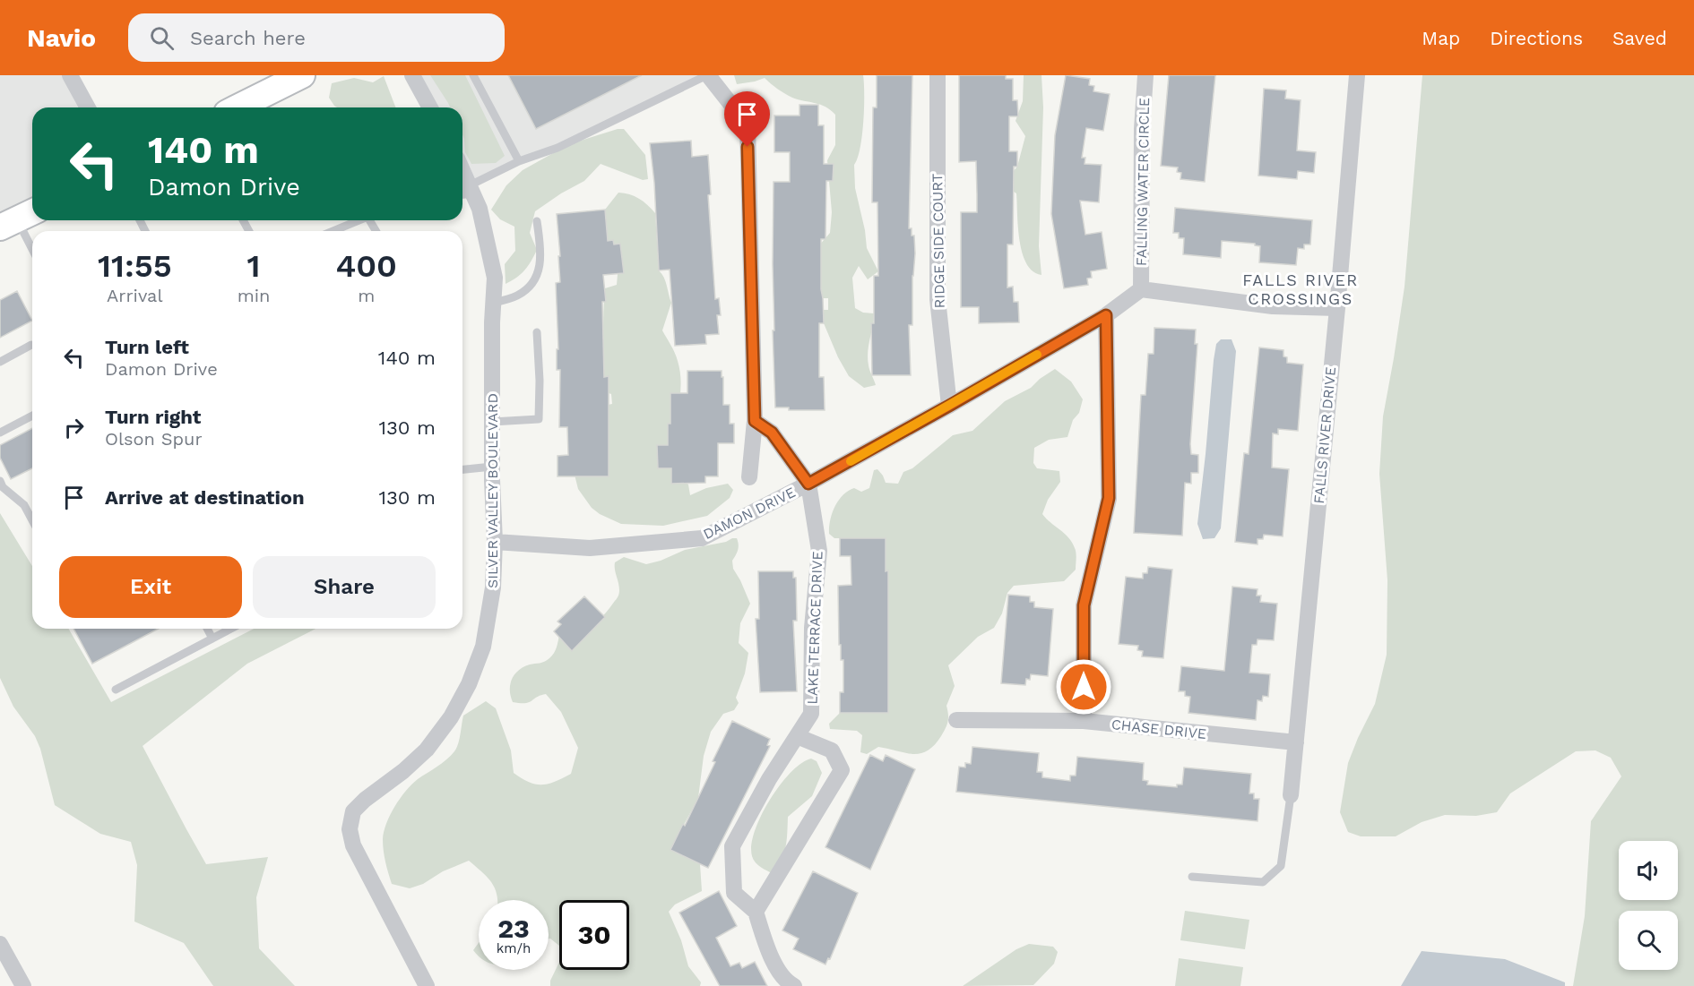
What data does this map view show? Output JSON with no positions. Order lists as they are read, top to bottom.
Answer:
{
  "streets": {
    "street": [
      "FALLING WATER CIRCLE",
      "RIDGE SIDE COURT",
      "FALLS RIVER DRIVE",
      "SILVER VALLEY BOULEVARD",
      "DAMON DRIVE",
      "LAKE TERRACE DRIVE",
      "CHASE DRIVE"
    ]
  },
  "crossings": [
    ["FALLING WATER CIRCLE", "DAMON DRIVE"],
    ["RIDGE SIDE COURT", "DAMON DRIVE"],
    ["FALLS RIVER DRIVE", "CHASE DRIVE"],
    ["SILVER VALLEY BOULEVARD", "DAMON DRIVE"],
    ["DAMON DRIVE", "LAKE TERRACE DRIVE"]
  ],
  "districts": ["FALLS RIVER CROSSINGS"],
  "page": {
    "header": "Navio",
    "search": "Search here",
    "nav": ["Map", "Directions", "Saved"],
    "turn": ["140 m", "Damon Drive"],
    "eta": [
      "11:55",
      "Arrival",
      "1",
      "min",
      "400",
      "m"
    ],
    "list": [
      {
        "name": "Turn left",
        "note": "Damon Drive",
        "value": "140 m"
      },
      {
        "name": "Turn right",
        "note": "Olson Spur",
        "value": "130 m"
      },
      {
        "name": "Arrive at destination",
        "value": "130 m"
      }
    ],
    "buttons": ["Exit", "Share"],
    "speed": "23 km/h",
    "limit": "30"
  }
}
